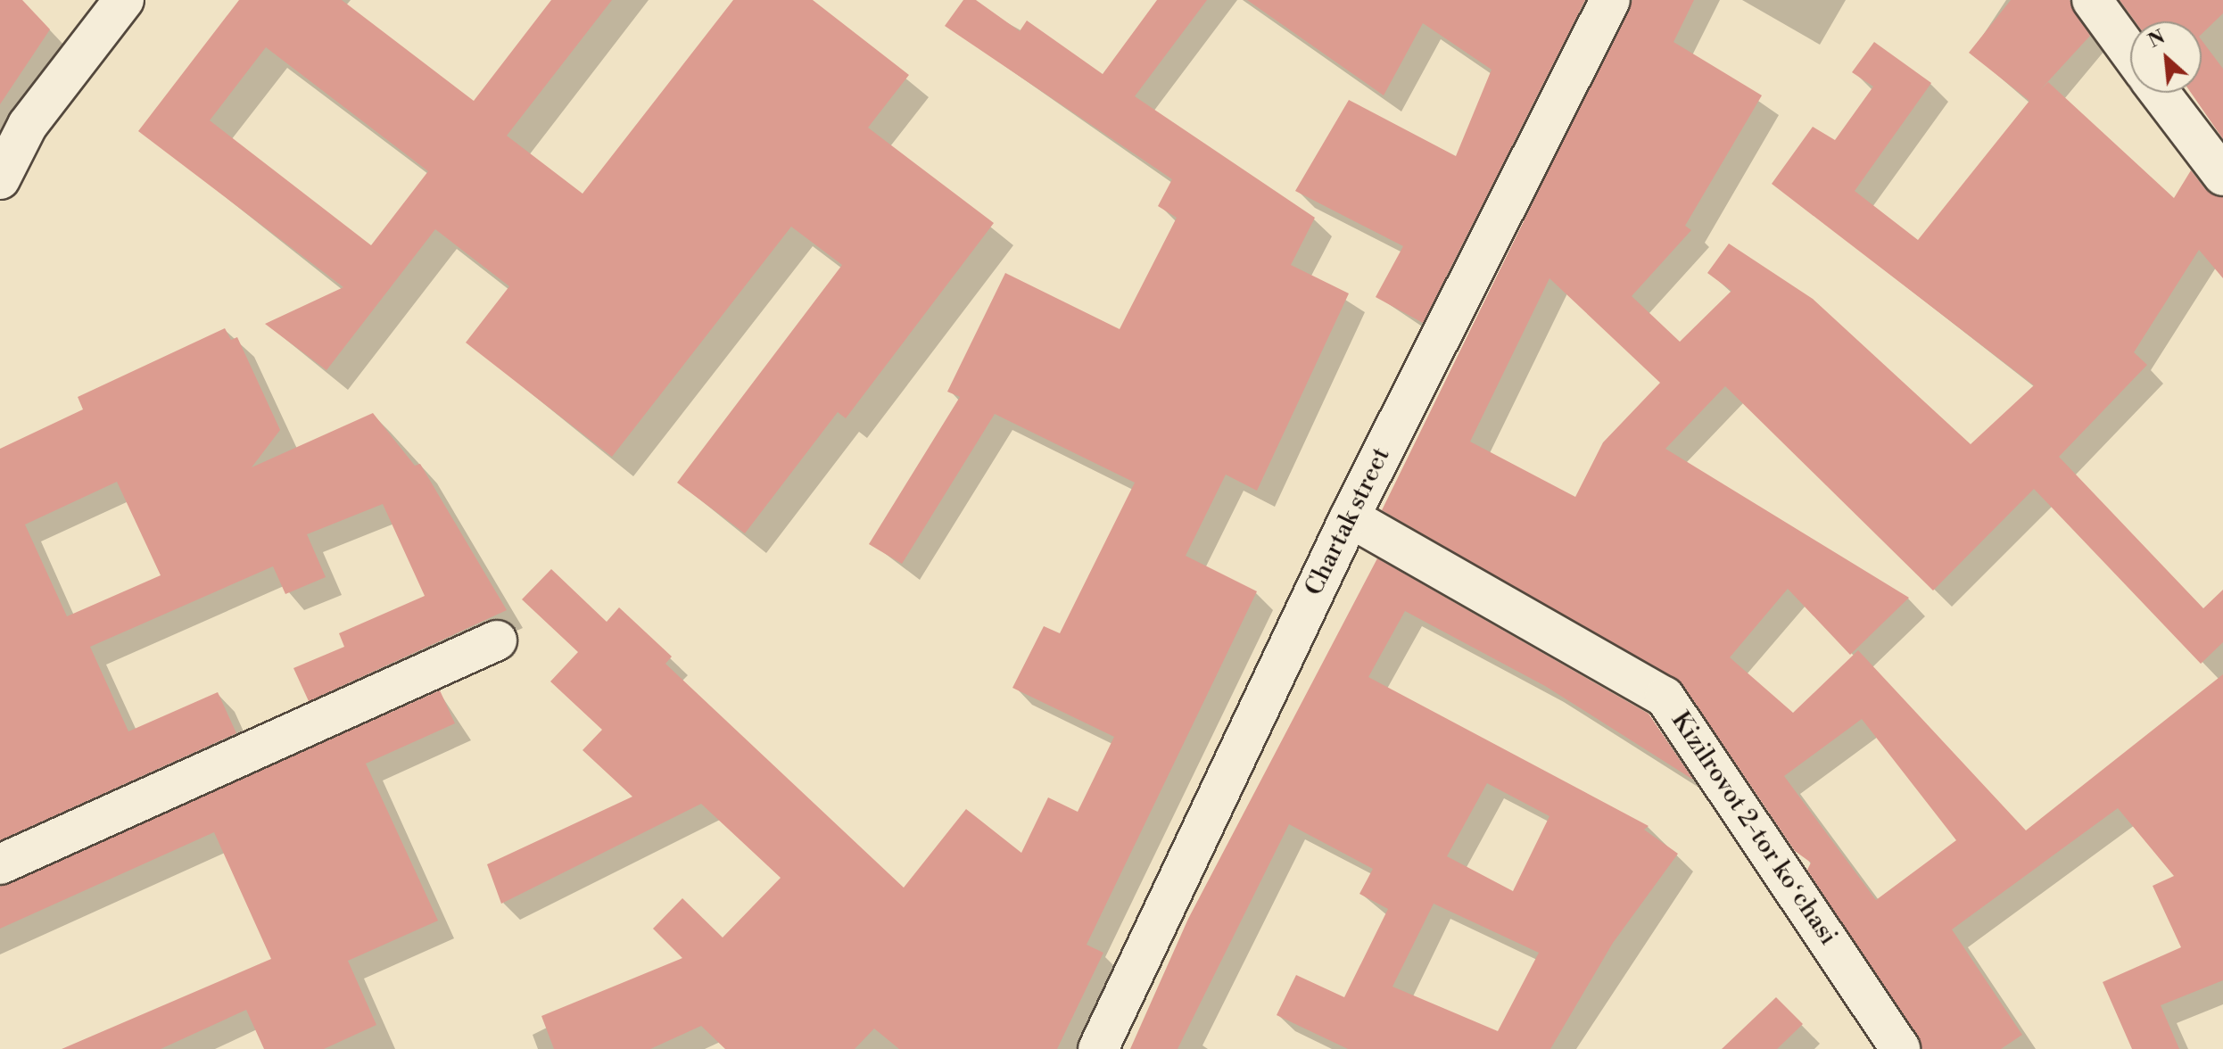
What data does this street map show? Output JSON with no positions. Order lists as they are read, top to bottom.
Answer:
{
  "streets": {
    "street": ["Chartak street", "Kizilrovot 2-tor koʻchasi"]
  },
  "crossings": [
    ["Chartak street", "Kizilrovot 2-tor koʻchasi"]
  ],
  "north": "top left"
}
